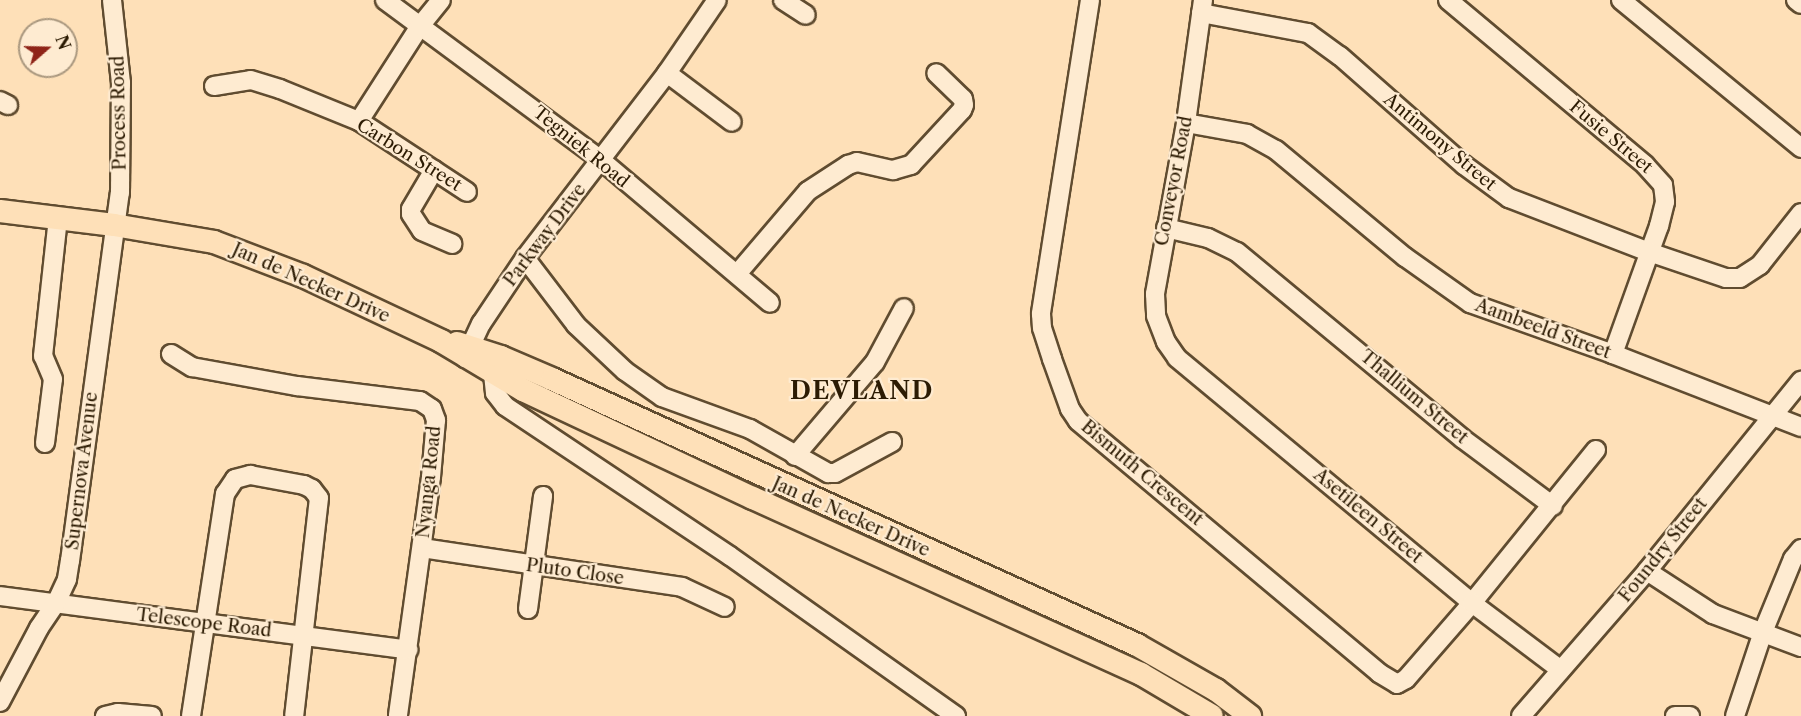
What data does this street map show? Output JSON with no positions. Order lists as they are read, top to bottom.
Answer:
{
  "streets": {
    "main road": ["Jan de Necker Drive"],
    "street": [
      "Process Road",
      "Fusie Street",
      "Antimony Street",
      "Tegniek Road",
      "Carbon Street",
      "Conveyor Road",
      "Parkway Drive",
      "Aambeeld Street",
      "Thallium Street",
      "Supernova Avenue",
      "Bismuth Crescent",
      "Nyanga Road",
      "Asetileen Street",
      "Foundry Street",
      "Pluto Close",
      "Telescope Road"
    ]
  },
  "crossings": [
    ["Process Road", "Jan de Necker Drive"],
    ["Process Road", "Supernova Avenue"],
    ["Fusie Street", "Antimony Street"],
    ["Fusie Street", "Aambeeld Street"],
    ["Antimony Street", "Conveyor Road"],
    ["Tegniek Road", "Parkway Drive"],
    ["Conveyor Road", "Aambeeld Street"],
    ["Conveyor Road", "Thallium Street"],
    ["Conveyor Road", "Asetileen Street"],
    ["Parkway Drive", "Jan de Necker Drive"],
    ["Jan de Necker Drive", "Supernova Avenue"],
    ["Aambeeld Street", "Foundry Street"],
    ["Supernova Avenue", "Telescope Road"],
    ["Bismuth Crescent", "Asetileen Street"],
    ["Nyanga Road", "Pluto Close"],
    ["Nyanga Road", "Telescope Road"],
    ["Asetileen Street", "Foundry Street"]
  ],
  "districts": ["DEVLAND"],
  "north": "right"
}
